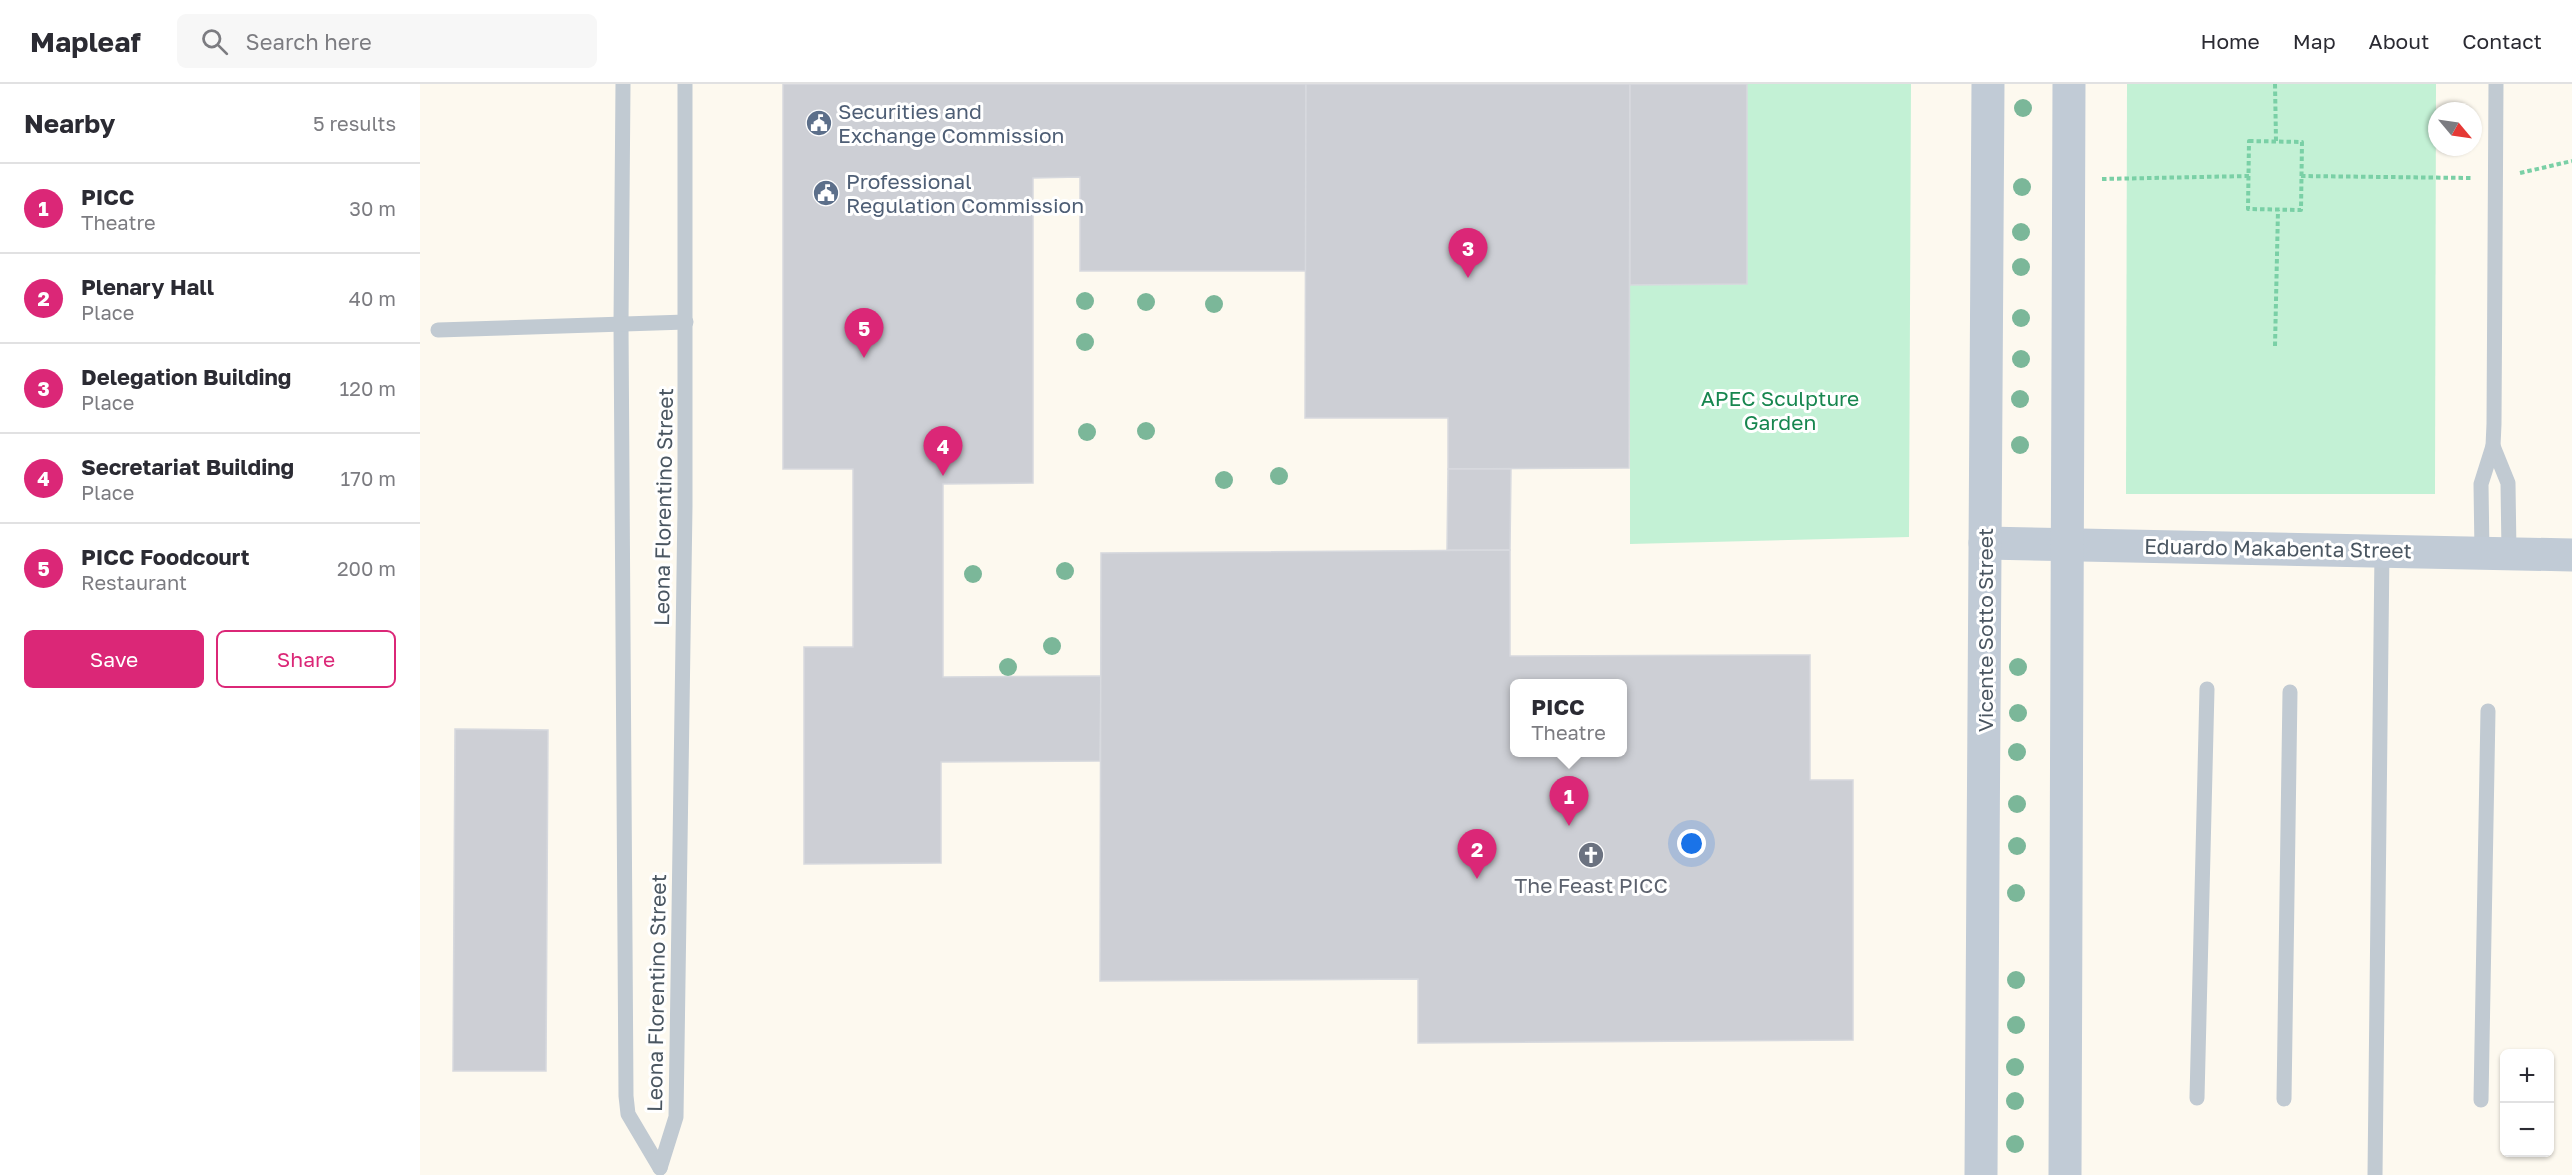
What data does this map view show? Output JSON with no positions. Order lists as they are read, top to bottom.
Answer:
{
  "streets": {
    "street": ["Eduardo Makabenta Street", "Vicente Sotto Street"],
    "lane": ["Leona Florentino Street"]
  },
  "crossings": [
    ["Eduardo Makabenta Street", "Vicente Sotto Street"]
  ],
  "parks": ["APEC Sculpture Garden"],
  "places": {
    "public building": ["Securities and Exchange Commission", "Professional Regulation Commission"],
    "church": ["The Feast PICC"]
  },
  "north": "bottom right",
  "page": {
    "header": "Mapleaf",
    "search": "Search here",
    "nav": [
      "Home",
      "Map",
      "About",
      "Contact"
    ],
    "heading": ["Nearby", "5 results"],
    "list": [
      {
        "mark": "1",
        "name": "PICC",
        "note": "Theatre",
        "value": "30 m"
      },
      {
        "mark": "2",
        "name": "Plenary Hall",
        "note": "Place",
        "value": "40 m"
      },
      {
        "mark": "3",
        "name": "Delegation Building",
        "note": "Place",
        "value": "120 m"
      },
      {
        "mark": "4",
        "name": "Secretariat Building",
        "note": "Place",
        "value": "170 m"
      },
      {
        "mark": "5",
        "name": "PICC Foodcourt",
        "note": "Restaurant",
        "value": "200 m"
      }
    ],
    "pins": [
      "3",
      "5",
      "4",
      "1",
      "2"
    ],
    "buttons": ["Save", "Share"],
    "popup": ["PICC", "Theatre"],
    "map_buttons": ["+", "−"]
  }
}
